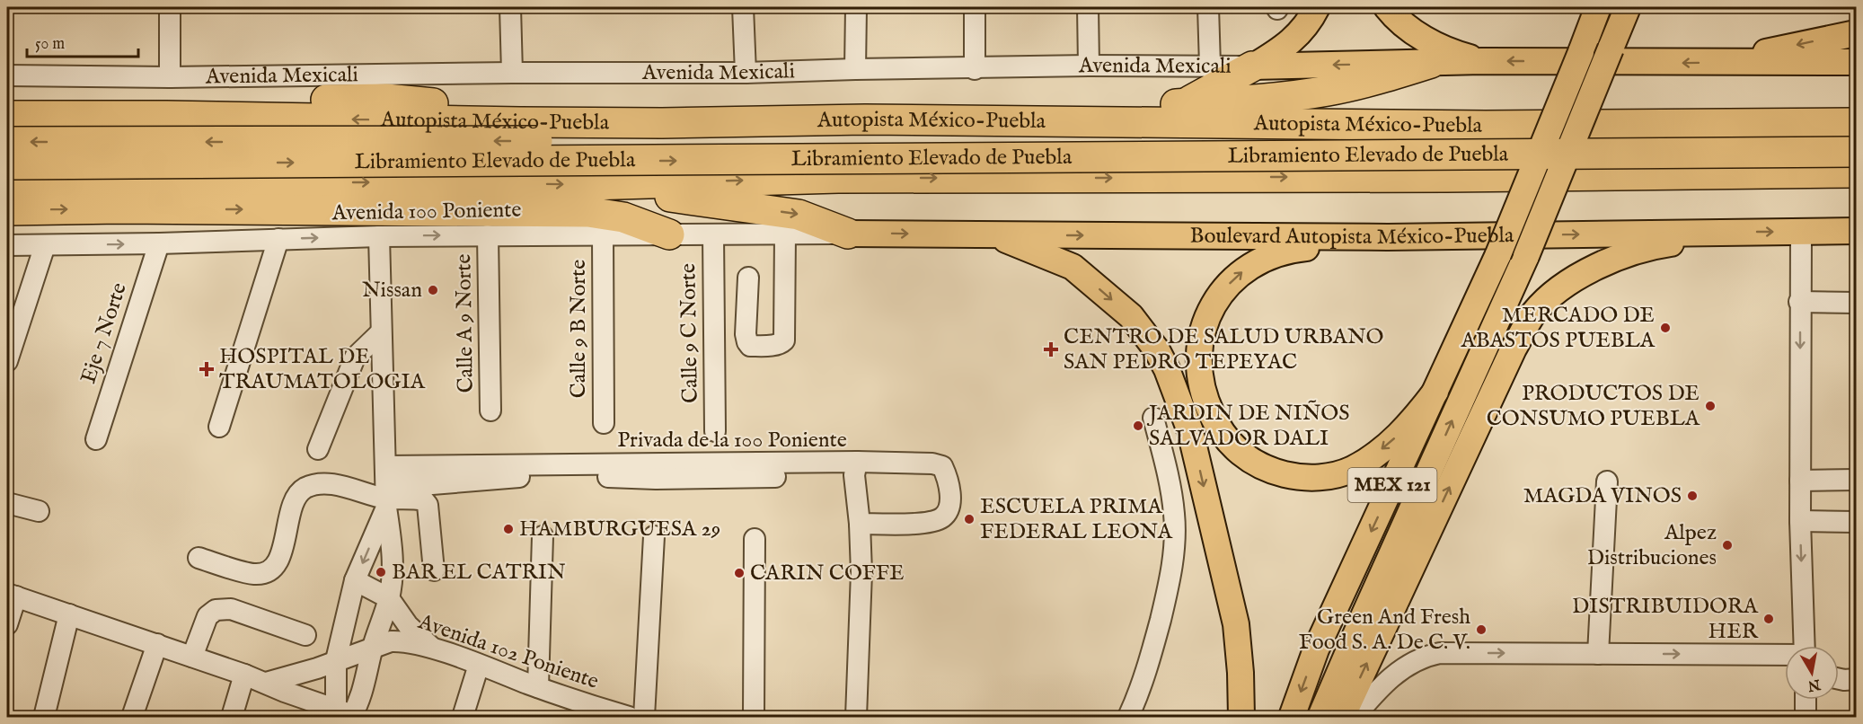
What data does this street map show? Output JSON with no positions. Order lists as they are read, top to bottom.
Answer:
{
  "streets": {
    "highway": ["Autopista México-Puebla", "Libramiento Elevado de Puebla"],
    "main road": ["Avenida Mexicali", "Boulevard Autopista México-Puebla", "MEX 121"],
    "street": [
      "Avenida 100 Poniente",
      "Calle A 9 Norte",
      "Calle 9 B Norte",
      "Eje 7 Norte",
      "Calle 9 C Norte",
      "Privada de la 100 Poniente",
      "Avenida 102 Poniente"
    ]
  },
  "crossings": [
    ["Avenida 100 Poniente", "Boulevard Autopista México-Puebla"],
    ["Avenida 100 Poniente", "Calle A 9 Norte"],
    ["Avenida 100 Poniente", "Calle 9 B Norte"],
    ["Avenida 100 Poniente", "Eje 7 Norte"],
    ["Avenida 100 Poniente", "Calle 9 C Norte"]
  ],
  "one_way": ["Avenida 100 Poniente"],
  "places": {
    "other": [
      "Nissan",
      "MERCADO DE ABASTOS PUEBLA",
      "PRODUCTOS DE CONSUMO PUEBLA",
      "JARDIN DE NIÑOS SALVADOR DALI",
      "MAGDA VINOS",
      "ESCUELA PRIMA FEDERAL LEONA",
      "HAMBURGUESA 29",
      "Alpez Distribuciones",
      "BAR EL CATRIN",
      "CARIN COFFE",
      "DISTRIBUIDORA HER",
      "Green And Fresh Food S. A. De C. V."
    ],
    "health": ["CENTRO DE SALUD URBANO SAN PEDRO TEPEYAC", "HOSPITAL DE TRAUMATOLOGIA"]
  },
  "scale_bar": "50 m",
  "north": "bottom"
}
